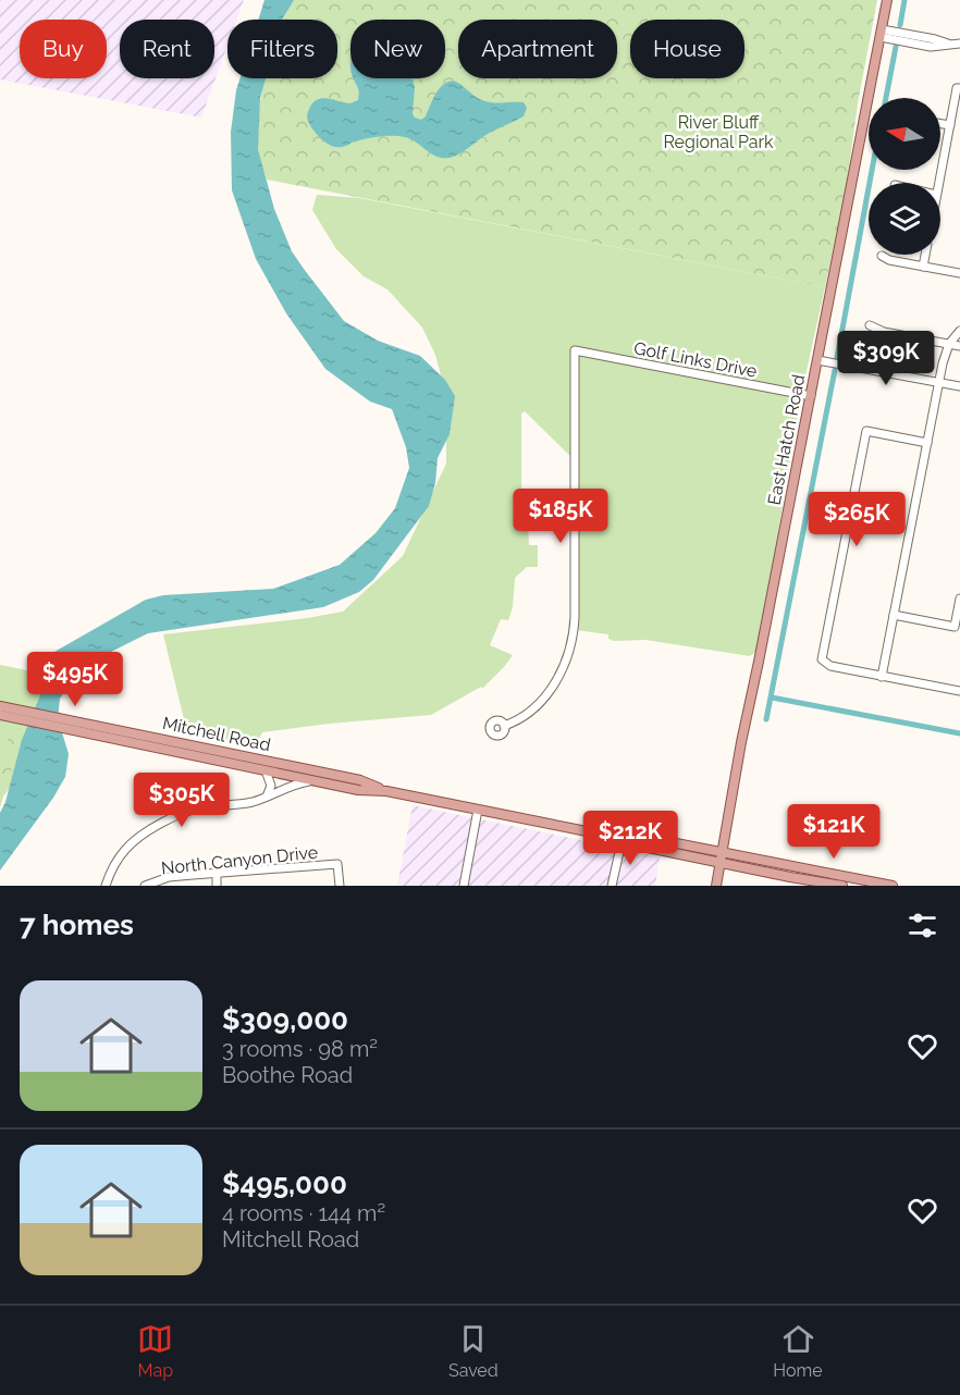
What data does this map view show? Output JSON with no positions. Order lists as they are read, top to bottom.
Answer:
{
  "streets": {
    "main road": ["East Hatch Road", "Mitchell Road"],
    "street": ["Golf Links Drive", "North Canyon Drive"]
  },
  "crossings": [
    ["Golf Links Drive", "East Hatch Road"],
    ["East Hatch Road", "Mitchell Road"]
  ],
  "parks": ["River Bluff Regional Park"],
  "north": "left",
  "page": {
    "chip": [
      "Buy",
      "Rent",
      "Filters",
      "New",
      "Apartment",
      "House"
    ],
    "price": [
      "$309K",
      "$185K",
      "$265K",
      "$495K",
      "$305K",
      "$121K",
      "$212K"
    ],
    "heading": "7 homes",
    "list": [
      {
        "name": "$309,000",
        "note": "3 rooms · 98 m² · Boothe Road"
      },
      {
        "name": "$495,000",
        "note": "4 rooms · 144 m² · Mitchell Road"
      }
    ],
    "tabs": ["Map", "Saved", "Home"]
  }
}
